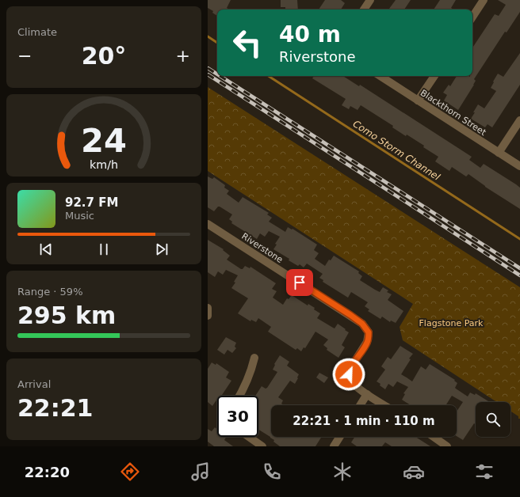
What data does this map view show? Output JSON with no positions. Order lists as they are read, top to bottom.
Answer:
{
  "streets": {
    "street": ["Blackthorn Street", "Riverstone"]
  },
  "water": ["Como Storm Channel"],
  "parks": ["Flagstone Park"],
  "page": {
    "tile": [
      "Climate",
      ["Range · 59%", "295 km"],
      ["Arrival", "22:21"]
    ],
    "turn": ["40 m", "Riverstone"],
    "heat": ["−", "20°", "+"],
    "song": ["92.7 FM", "Music"],
    "limit": "30",
    "trip": "22:21 · 1 min · 110 m",
    "tabs": "22:20",
    "gauge": ["24", "km/h"]
  }
}
